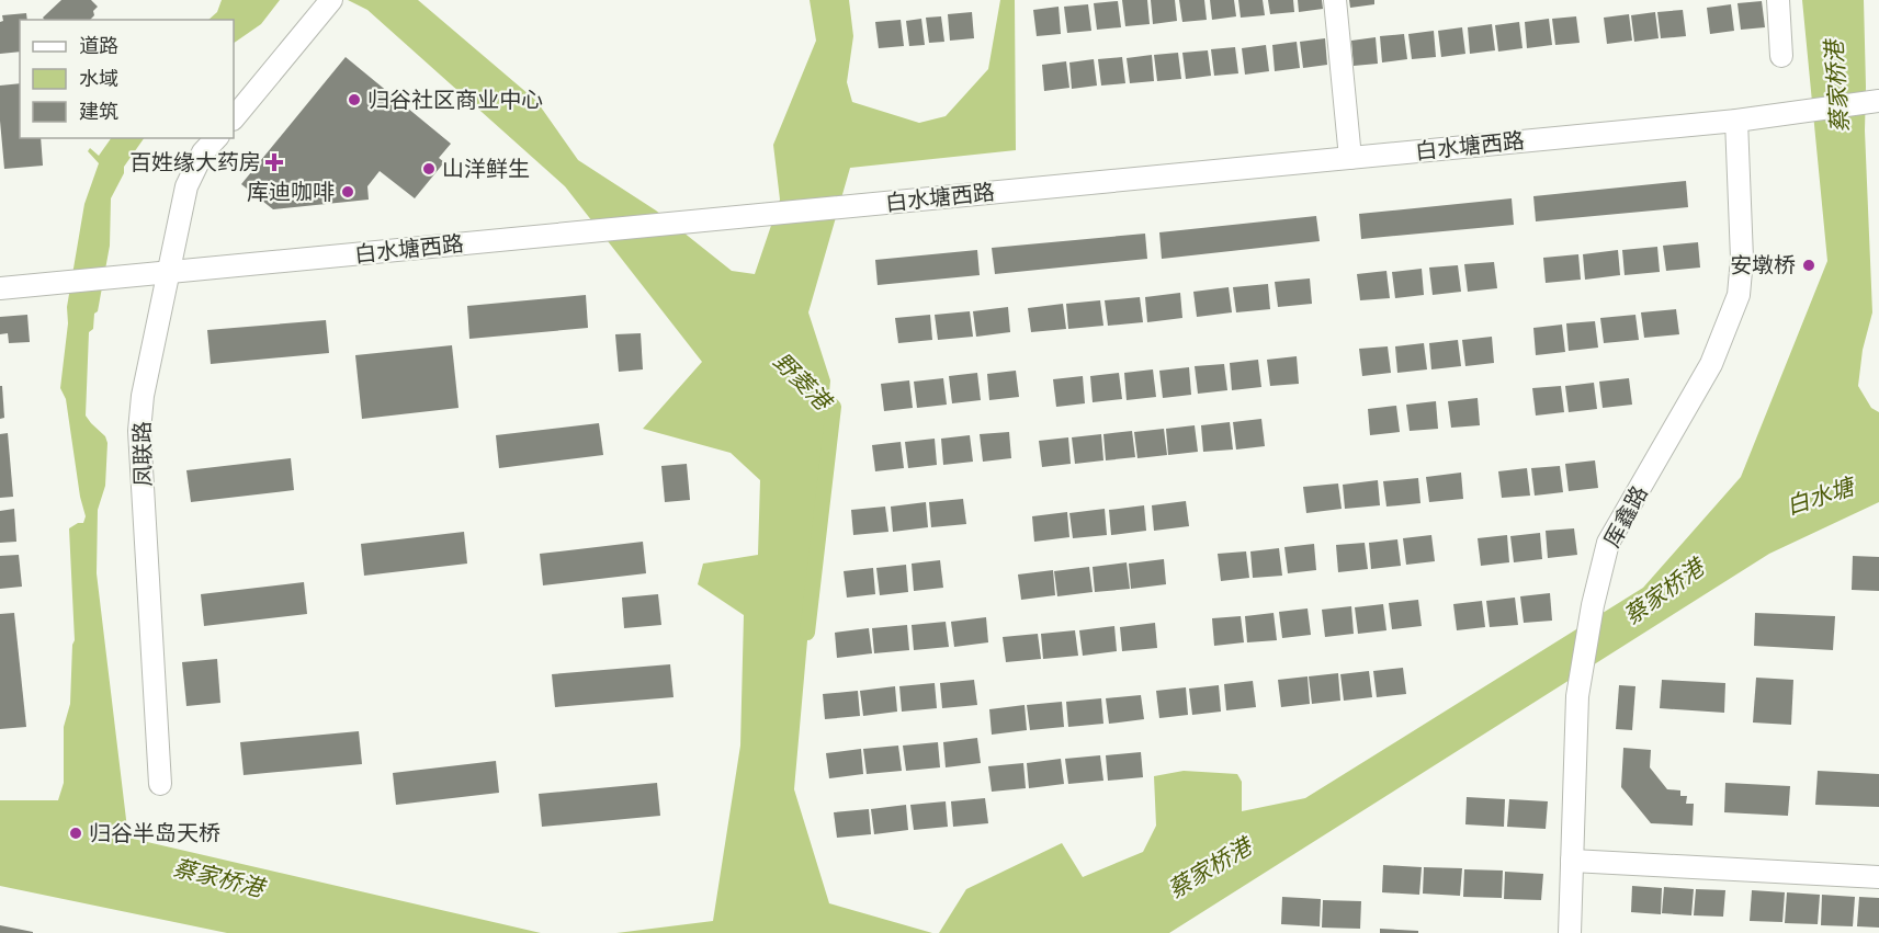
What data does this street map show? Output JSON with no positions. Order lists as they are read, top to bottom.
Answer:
{
  "streets": {
    "street": ["白水塘西路", "凤联路", "厍鑫路"]
  },
  "crossings": [
    ["白水塘西路", "凤联路"],
    ["白水塘西路", "厍鑫路"]
  ],
  "water": ["蔡家桥港", "野菱港", "白水塘"],
  "places": {
    "other": [
      "归谷社区商业中心",
      "山洋鲜生",
      "库迪咖啡",
      "安墩桥",
      "归谷半岛天桥"
    ],
    "health": ["百姓缘大药房"]
  },
  "legend": ["道路", "水域", "建筑"]
}
